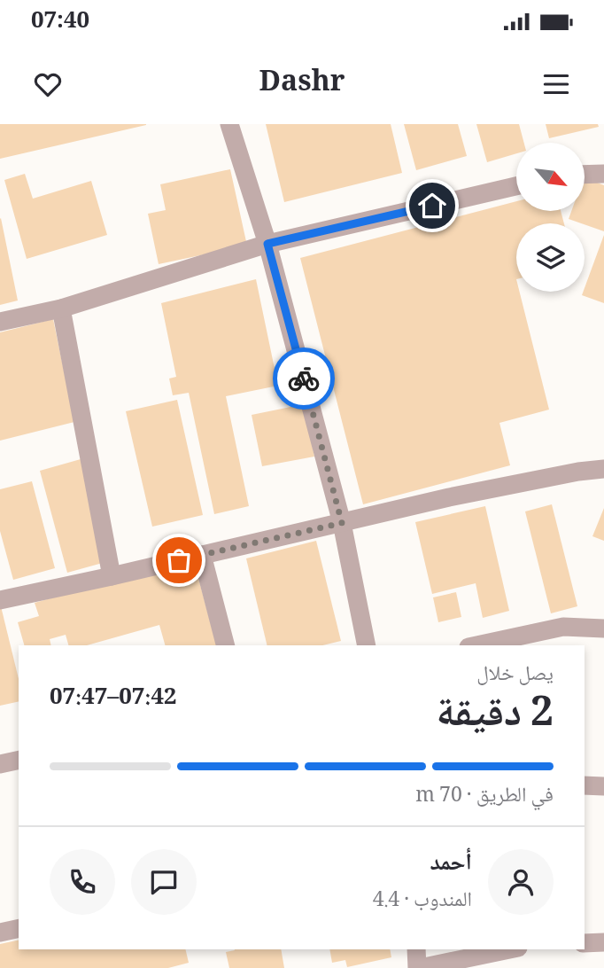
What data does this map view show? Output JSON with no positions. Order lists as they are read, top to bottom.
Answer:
{
  "north": "bottom right",
  "page": {
    "status": "07:40",
    "header": "Dashr",
    "heading": ["2 دقيقة", "يصل خلال", "07:42–07:47"],
    "panel": ["أحمد", "المندوب · 4.4"],
    "bar": "في الطريق · 70 m"
  }
}
